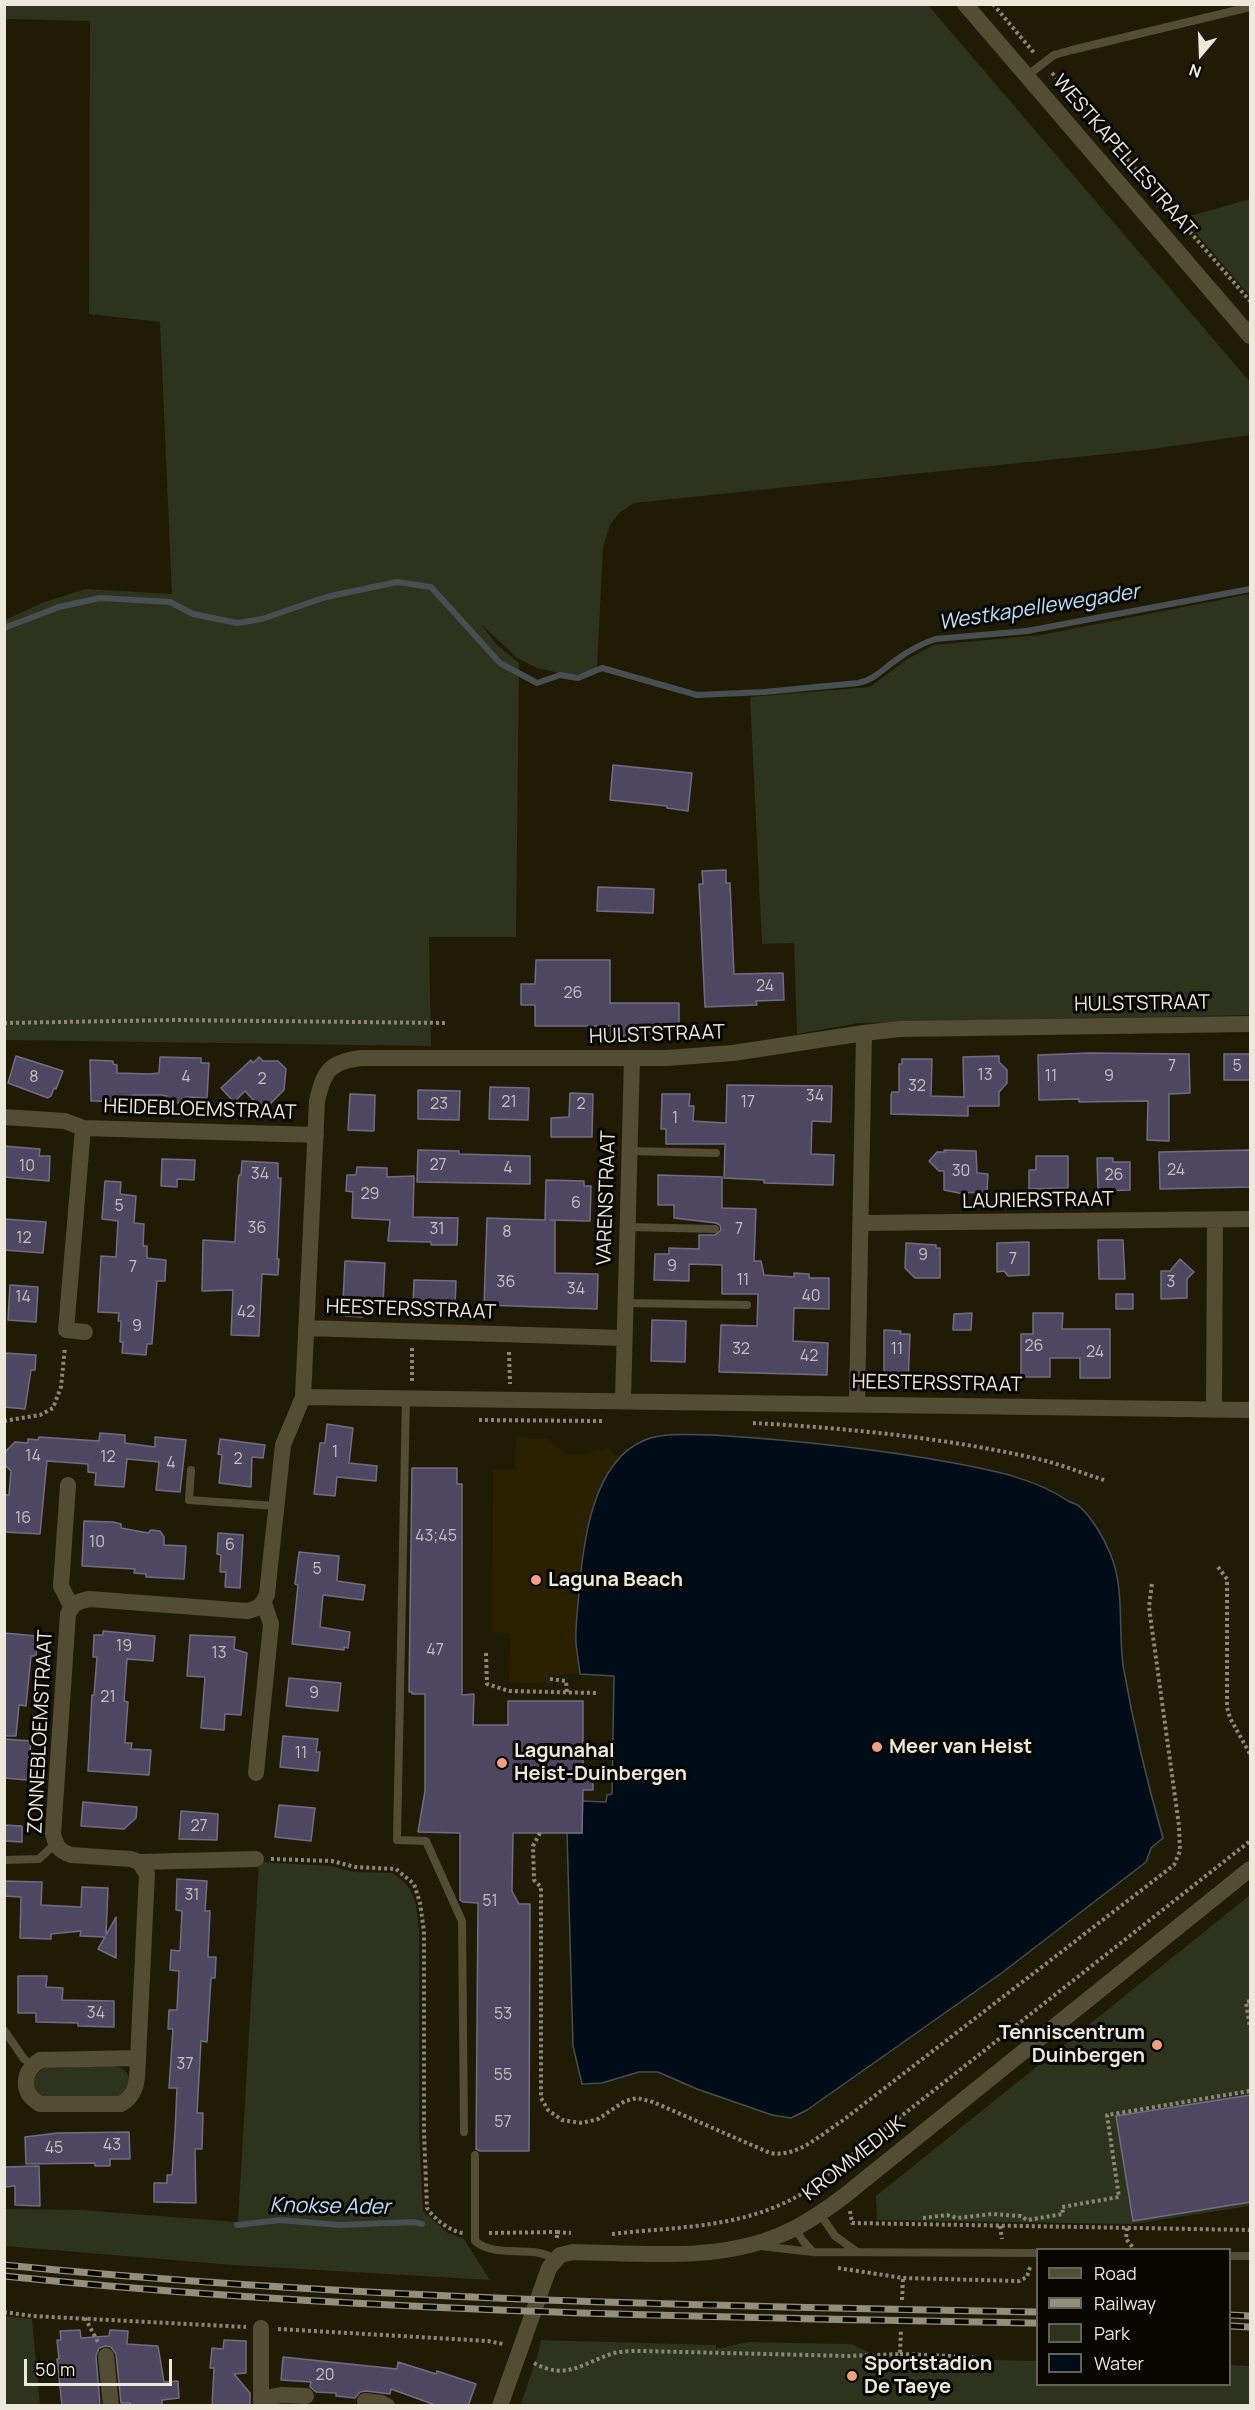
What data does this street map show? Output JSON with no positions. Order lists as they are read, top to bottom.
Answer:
{
  "streets": {
    "street": [
      "WESTKAPELLESTRAAT",
      "HULSTSTRAAT",
      "HEIDEBLOEMSTRAAT",
      "VARENSTRAAT",
      "LAURIERSTRAAT",
      "HEESTERSSTRAAT",
      "ZONNEBLOEMSTRAAT",
      "KROMMEDIJK"
    ]
  },
  "crossings": [
    ["HULSTSTRAAT", "HEIDEBLOEMSTRAAT"],
    ["HULSTSTRAAT", "VARENSTRAAT"],
    ["HULSTSTRAAT", "HEESTERSSTRAAT"],
    ["VARENSTRAAT", "HEESTERSSTRAAT"]
  ],
  "water": ["Westkapellewegader", "Knokse Ader"],
  "places": [
    "Laguna Beach",
    "Meer van Heist",
    "Lagunahal Heist-Duinbergen",
    "Tenniscentrum Duinbergen",
    "Sportstadion De Taeye"
  ],
  "house_numbers": [
    "24",
    "26",
    "7",
    "5",
    "13",
    "11",
    "9",
    "8",
    "4",
    "2",
    "32",
    "34",
    "21",
    "17",
    "23",
    "2",
    "1",
    "27",
    "10",
    "4",
    "24",
    "30",
    "34",
    "26",
    "29",
    "6",
    "5",
    "36",
    "31",
    "7",
    "8",
    "12",
    "9",
    "7",
    "9",
    "7",
    "11",
    "36",
    "3",
    "34",
    "40",
    "14",
    "42",
    "9",
    "26",
    "32",
    "11",
    "24",
    "42",
    "1",
    "14",
    "12",
    "2",
    "4",
    "16",
    "43;45",
    "10",
    "6",
    "5",
    "19",
    "47",
    "13",
    "9",
    "21",
    "11",
    "27",
    "31",
    "51",
    "34",
    "53",
    "37",
    "55",
    "57",
    "43",
    "45",
    "20"
  ],
  "legend": [
    "Road",
    "Railway",
    "Park",
    "Water"
  ],
  "scale_bar": "50 m",
  "north": "bottom"
}
